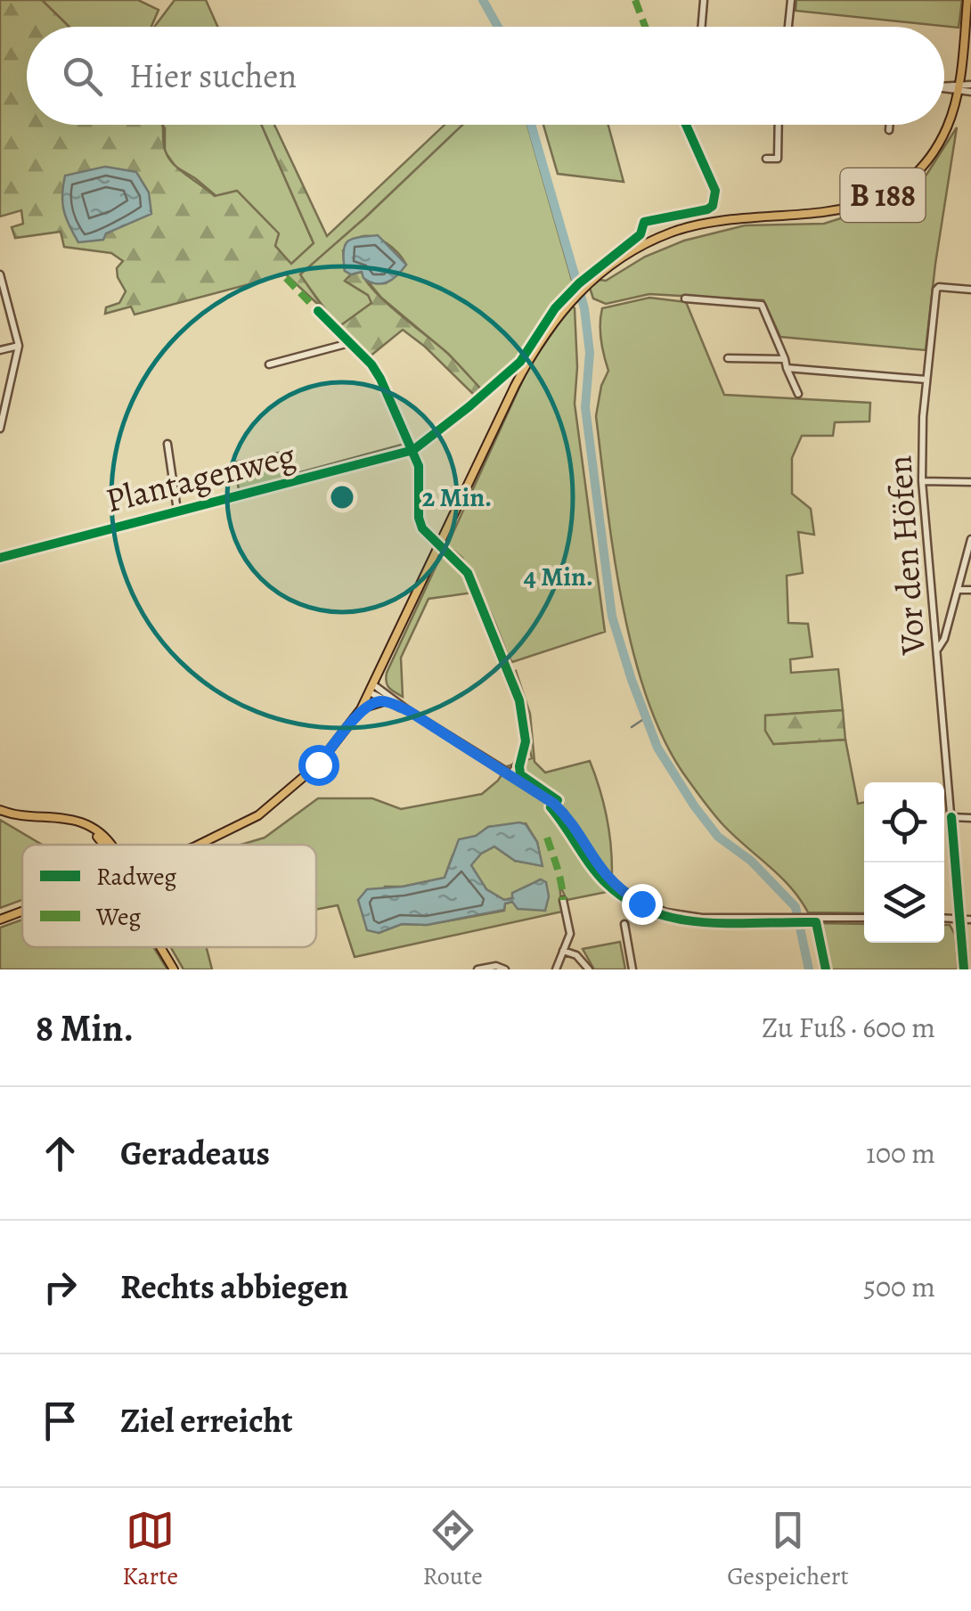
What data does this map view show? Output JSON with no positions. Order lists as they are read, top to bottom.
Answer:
{
  "streets": {
    "main road": ["B 188"],
    "street": ["Plantagenweg", "Vor den Höfen"]
  },
  "legend": ["Radweg", "Weg"],
  "page": {
    "search": "Hier suchen",
    "heading": ["8 Min.", "Zu Fuß · 600 m"],
    "list": [
      ["Geradeaus", "100 m"],
      ["Rechts abbiegen", "500 m"],
      "Ziel erreicht"
    ],
    "nav": ["Karte", "Route", "Gespeichert"]
  },
  "rings": ["2 Min.", "4 Min."]
}
